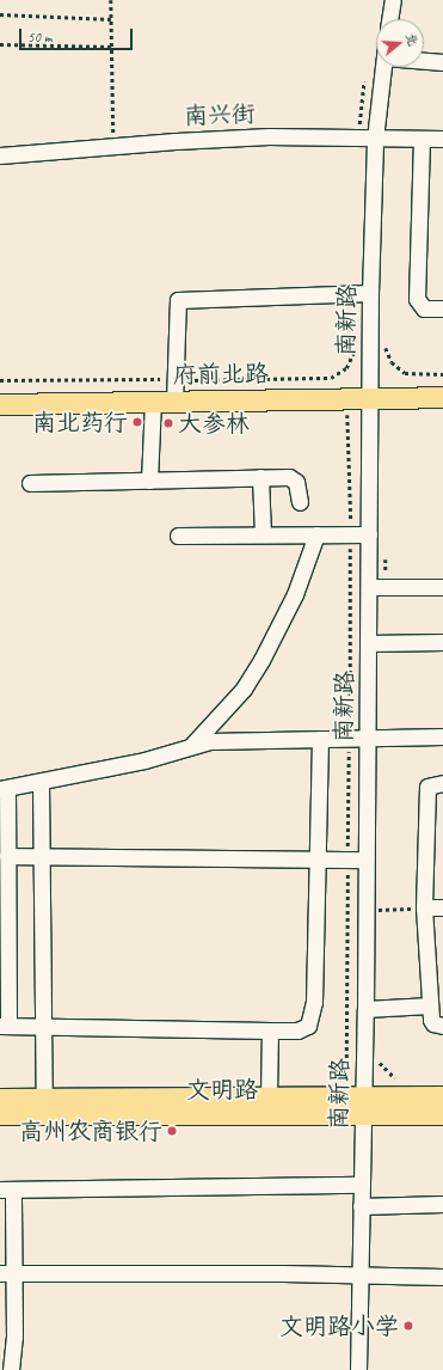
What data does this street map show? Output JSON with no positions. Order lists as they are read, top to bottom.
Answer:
{
  "streets": {
    "main road": ["府前北路", "文明路"],
    "street": ["南兴街", "南新路"]
  },
  "crossings": [
    ["南兴街", "南新路"],
    ["南新路", "府前北路"],
    ["南新路", "文明路"]
  ],
  "places": [
    "南北药行",
    "大参林",
    "高州农商银行",
    "文明路小学"
  ],
  "scale_bar": "50 m",
  "north": "right"
}
